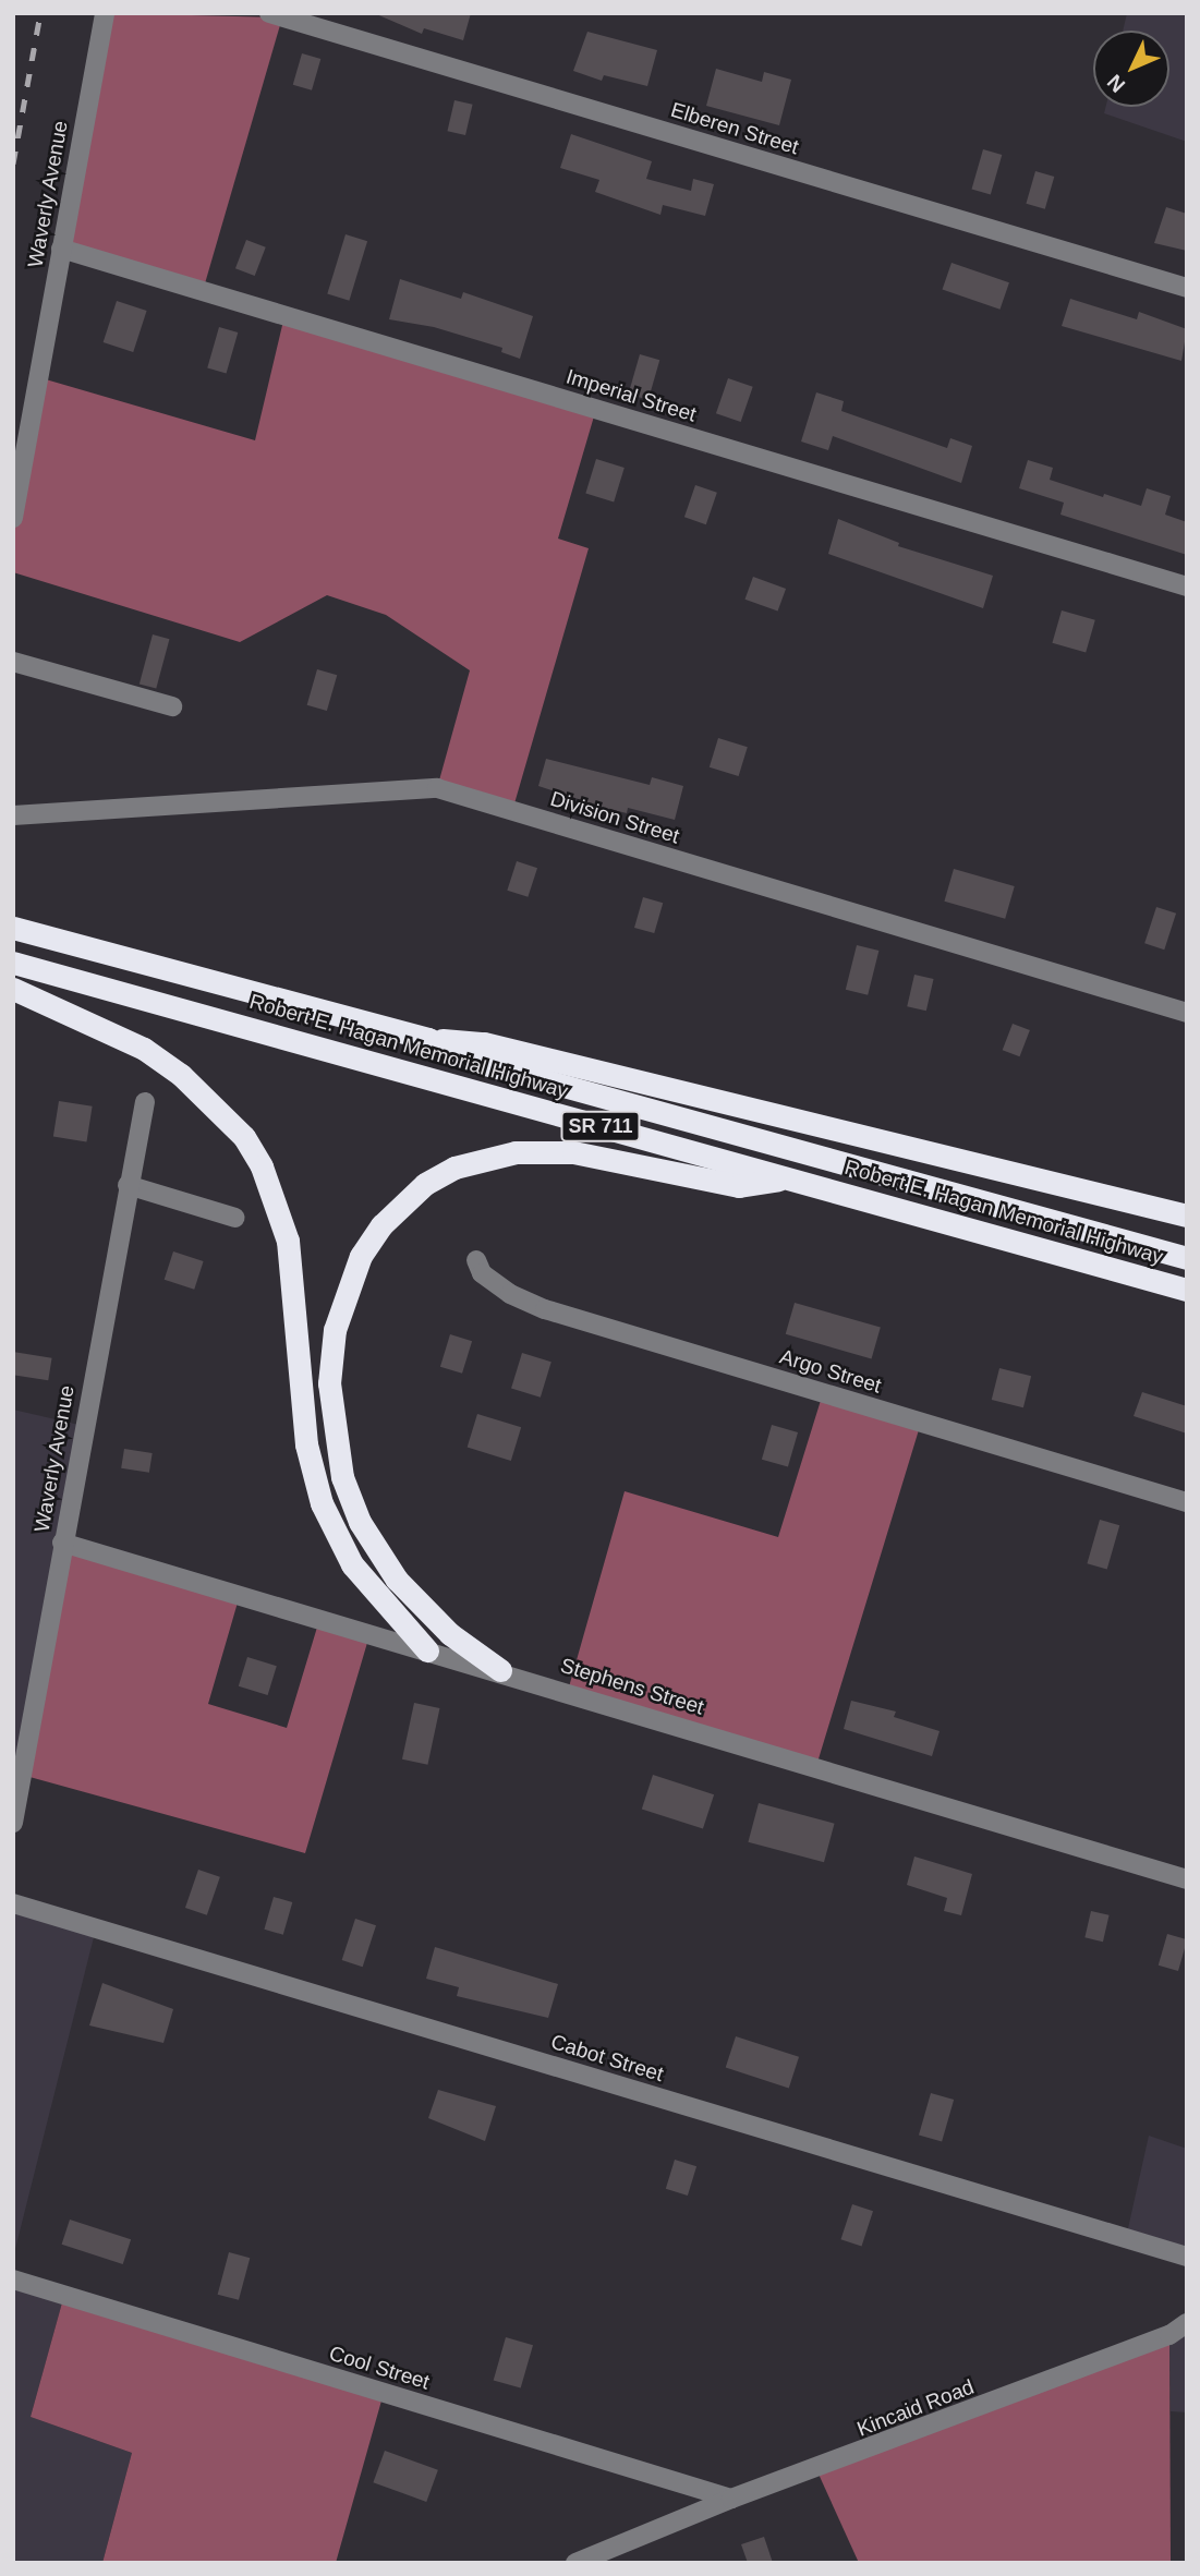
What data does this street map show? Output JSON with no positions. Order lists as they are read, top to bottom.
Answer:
{
  "streets": {
    "highway": ["Robert E. Hagan Memorial Highway", "SR 711"],
    "street": [
      "Elberen Street",
      "Waverly Avenue",
      "Imperial Street",
      "Division Street",
      "Argo Street",
      "Stephens Street",
      "Cabot Street",
      "Cool Street",
      "Kincaid Road"
    ]
  },
  "crossings": [
    ["Waverly Avenue", "Imperial Street"],
    ["Waverly Avenue", "Stephens Street"],
    ["Cool Street", "Kincaid Road"]
  ],
  "north": "bottom left"
}
